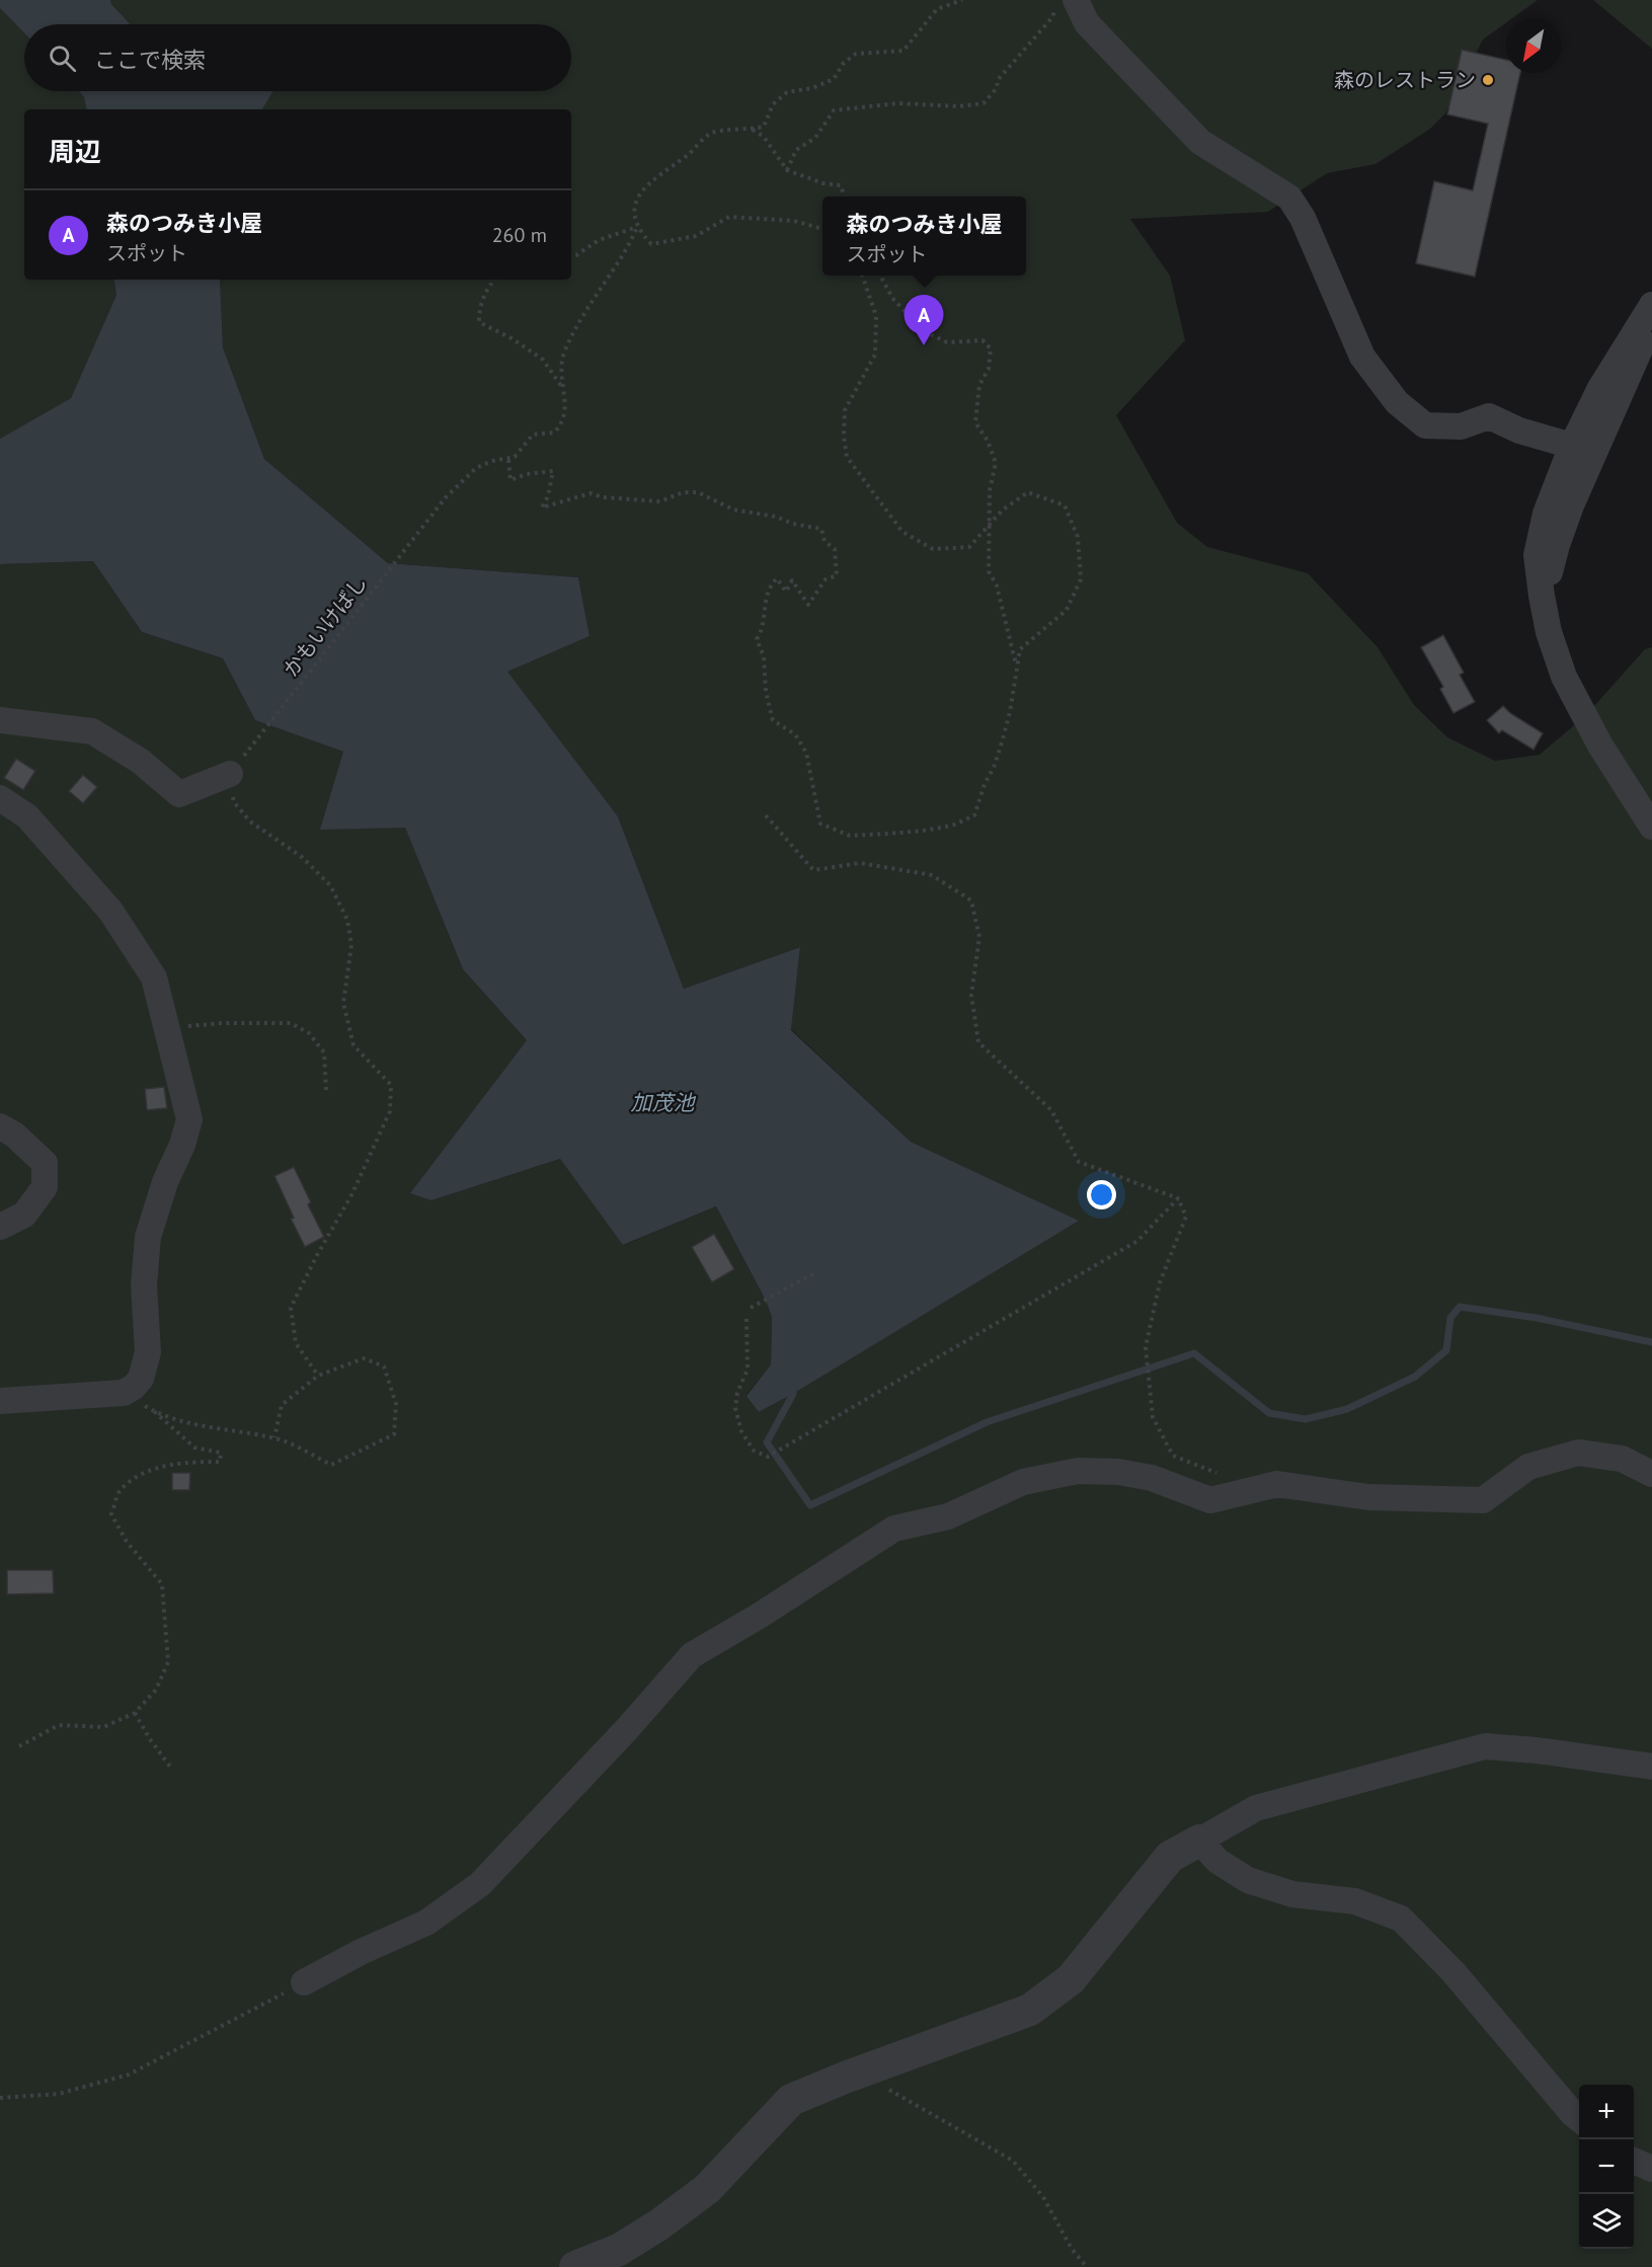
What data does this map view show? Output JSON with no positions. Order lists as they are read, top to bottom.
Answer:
{
  "streets": {
    "path": ["かもいけばし"]
  },
  "water": ["加茂池"],
  "places": ["森のレストラン"],
  "north": "bottom left",
  "page": {
    "search": "ここで検索",
    "heading": "周辺",
    "list": [
      {
        "mark": "A",
        "name": "森のつみき小屋",
        "note": "スポット",
        "value": "260 m"
      }
    ],
    "popup": ["森のつみき小屋", "スポット"],
    "pins": "A",
    "map_buttons": ["+", "−"]
  }
}
